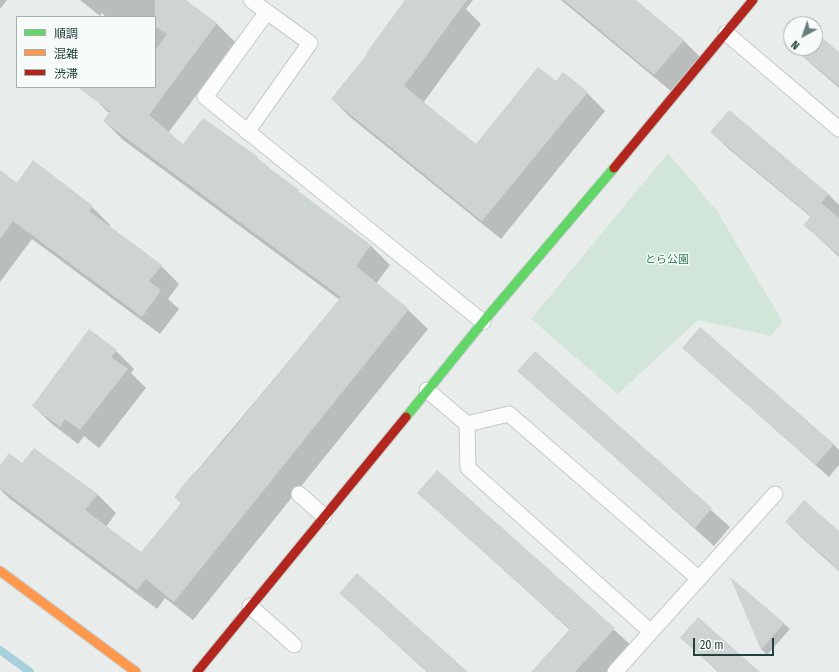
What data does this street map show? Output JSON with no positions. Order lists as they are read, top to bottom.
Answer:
{
  "parks": ["とら公園"],
  "legend": ["順調", "混雑", "渋滞"],
  "scale_bar": "20 m",
  "north": "bottom left"
}
